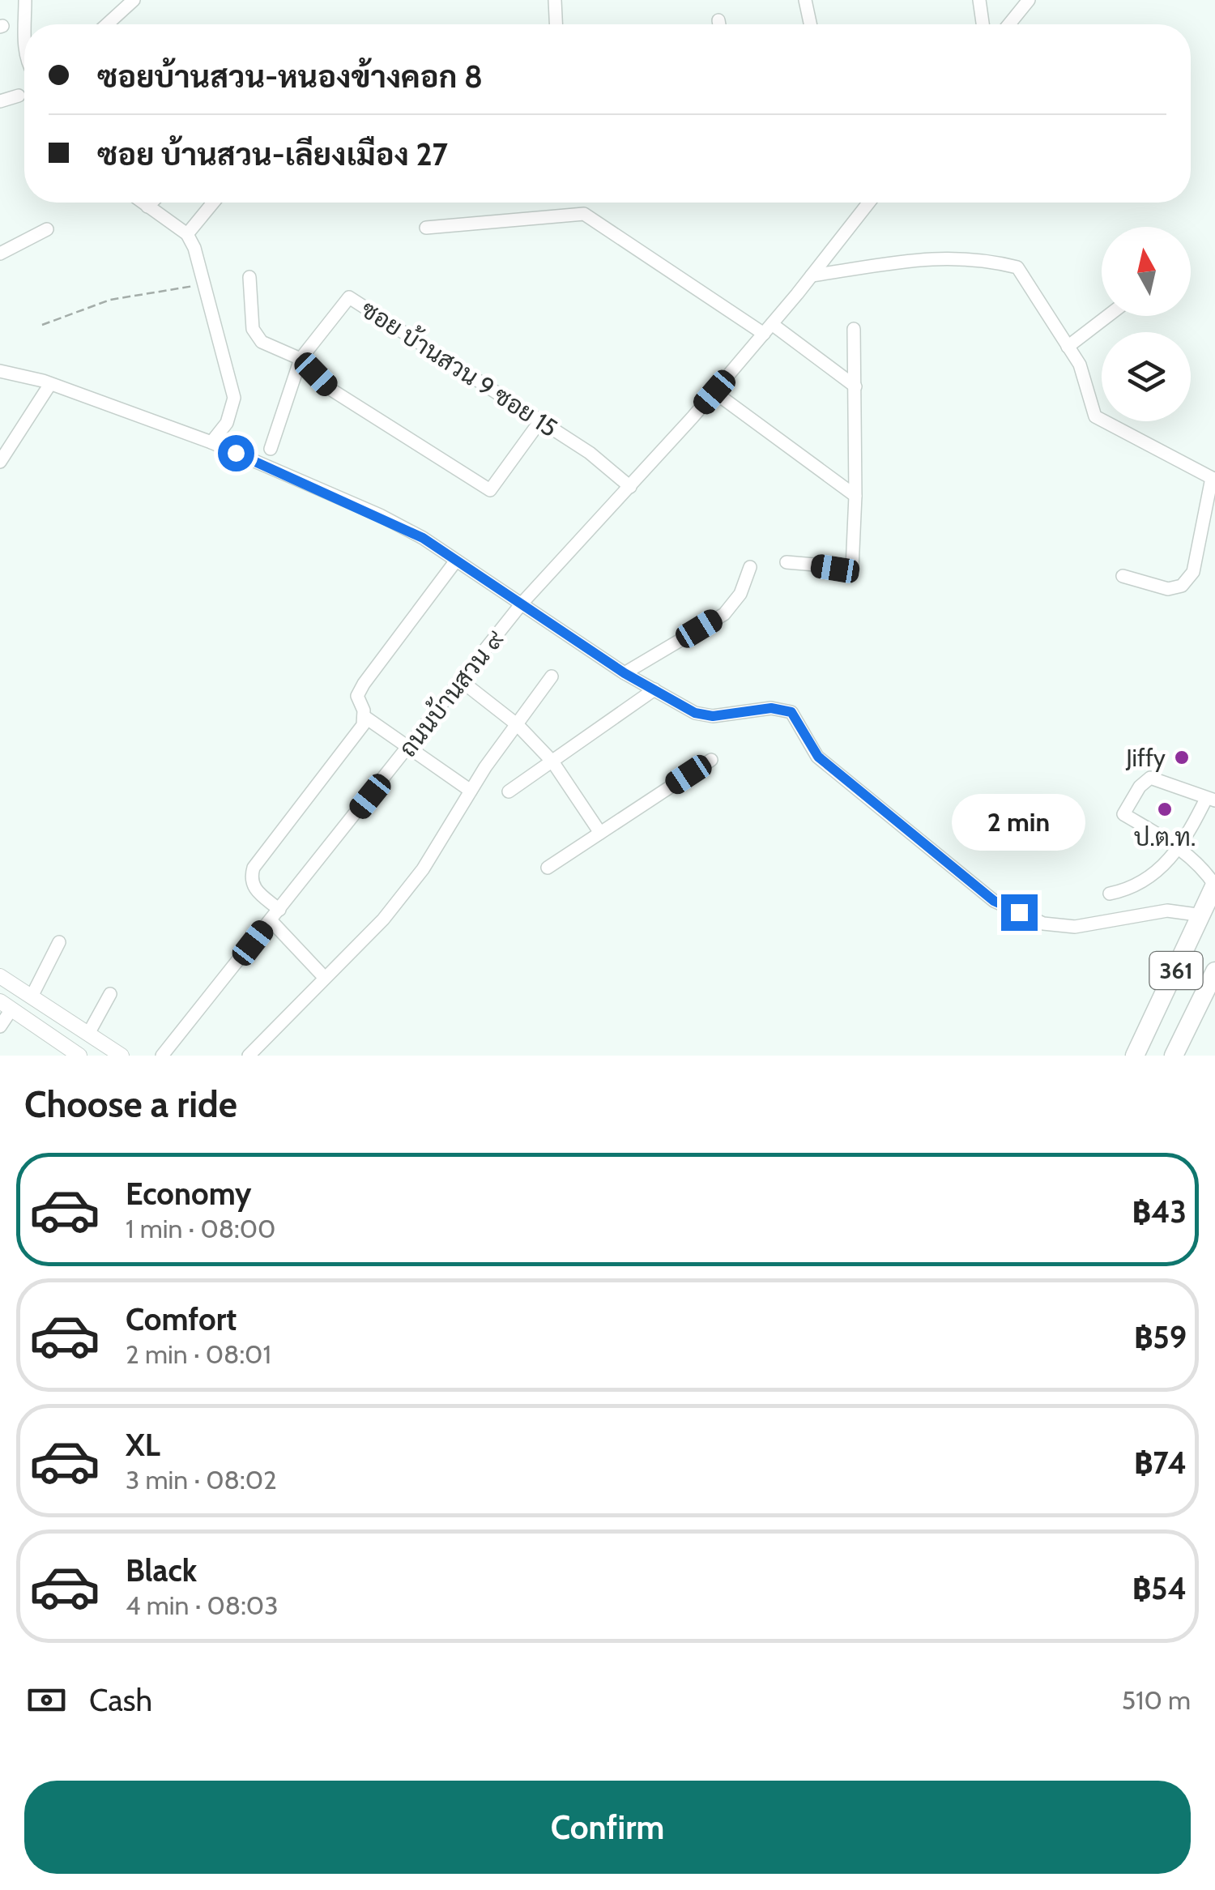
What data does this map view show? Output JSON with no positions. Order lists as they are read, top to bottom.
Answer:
{
  "streets": {
    "highway": ["361"],
    "street": ["ซอย บ้านสวน 9 ซอย 15", "ถนนบ้านสวน ๙"]
  },
  "crossings": [
    ["ซอย บ้านสวน 9 ซอย 15", "ถนนบ้านสวน ๙"]
  ],
  "places": ["Jiffy", "ป.ต.ท."],
  "north": "top",
  "page": {
    "banner": ["ซอยบ้านสวน-หนองข้างคอก 8", "ซอย บ้านสวน-เลียงเมือง 27"],
    "bubble": "2 min",
    "heading": "Choose a ride",
    "list": [
      {
        "name": "Economy",
        "note": "1 min · 08:00",
        "value": "฿43"
      },
      {
        "name": "Comfort",
        "note": "2 min · 08:01",
        "value": "฿59"
      },
      {
        "name": "XL",
        "note": "3 min · 08:02",
        "value": "฿74"
      },
      {
        "name": "Black",
        "note": "4 min · 08:03",
        "value": "฿54"
      }
    ],
    "pay": ["Cash", "510 m"],
    "buttons": "Confirm"
  }
}
